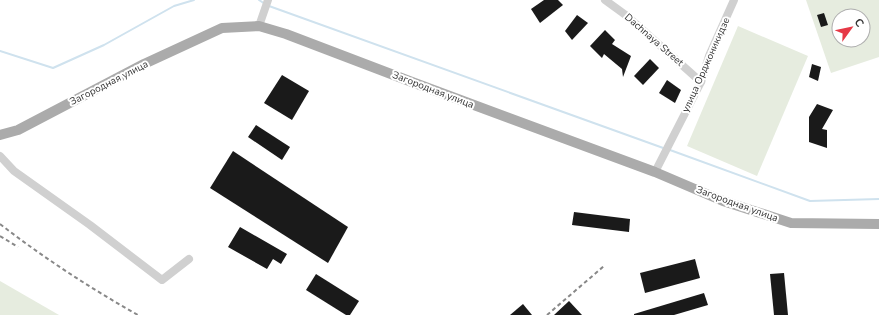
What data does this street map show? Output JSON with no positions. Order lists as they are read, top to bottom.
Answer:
{
  "streets": {
    "main road": ["Загородная улица"],
    "street": ["Dachnaya Street", "улица Орджоникидзе"]
  },
  "crossings": [
    ["Dachnaya Street", "улица Орджоникидзе"],
    ["улица Орджоникидзе", "Загородная улица"]
  ],
  "north": "top right"
}
